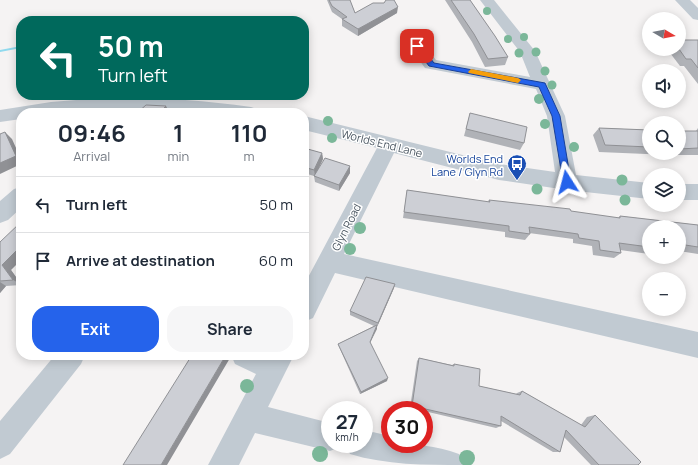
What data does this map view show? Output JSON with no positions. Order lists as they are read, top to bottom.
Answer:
{
  "streets": {
    "street": ["Worlds End Lane", "Glyn Road"]
  },
  "crossings": [
    ["Worlds End Lane", "Glyn Road"]
  ],
  "places": {
    "bus stop": ["Worlds End Lane / Glyn Rd"]
  },
  "north": "right",
  "page": {
    "map_buttons": ["+", "−"],
    "turn": ["50 m", "Turn left"],
    "eta": [
      "09:46",
      "Arrival",
      "1",
      "min",
      "110",
      "m"
    ],
    "list": [
      {
        "name": "Turn left",
        "value": "50 m"
      },
      {
        "name": "Arrive at destination",
        "value": "60 m"
      }
    ],
    "buttons": ["Exit", "Share"],
    "speed": "27 km/h",
    "limit": "30"
  }
}
